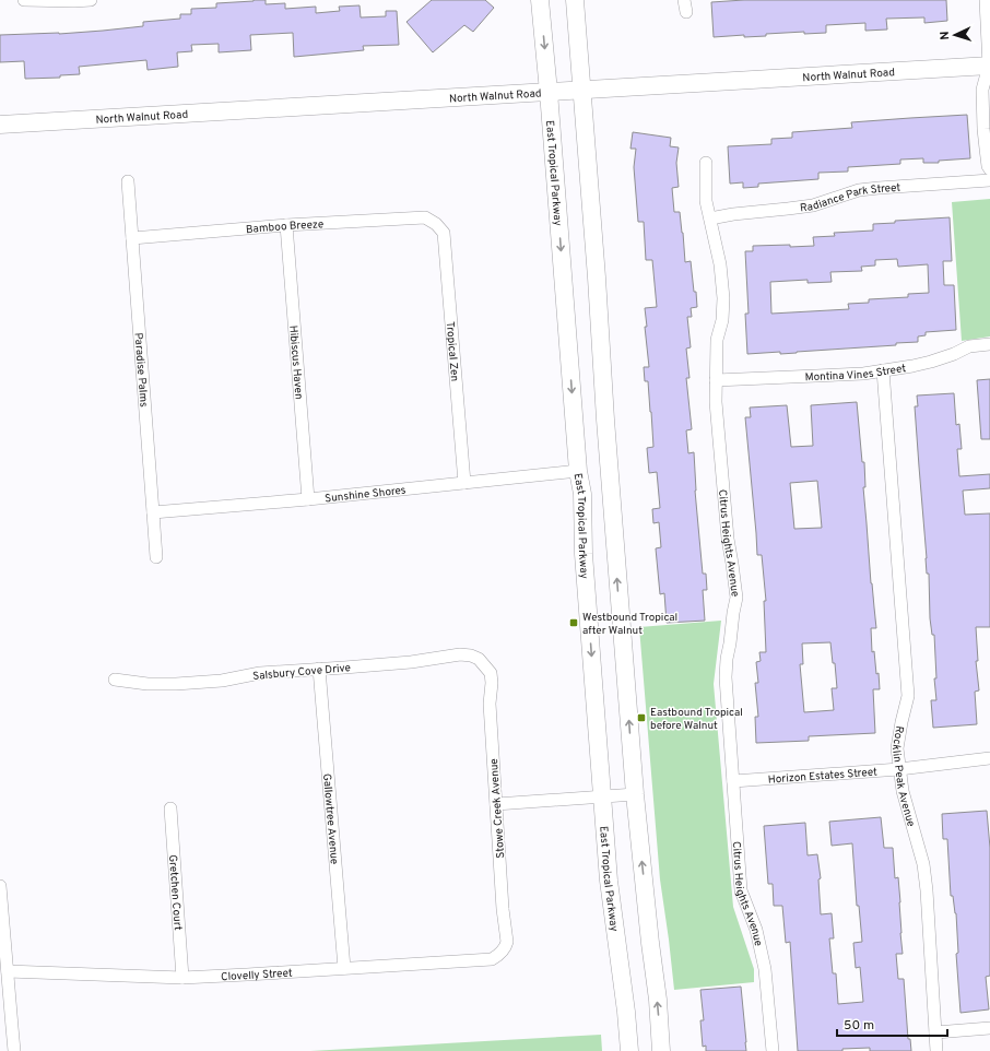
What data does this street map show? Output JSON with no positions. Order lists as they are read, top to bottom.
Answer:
{
  "streets": {
    "main road": ["North Walnut Road", "East Tropical Parkway"],
    "street": [
      "Radiance Park Street",
      "Bamboo Breeze",
      "Tropical Zen",
      "Hibiscus Haven",
      "Paradise Palms",
      "Montina Vines Street",
      "Sunshine Shores",
      "Citrus Heights Avenue",
      "Salsbury Cove Drive",
      "Horizon Estates Street",
      "Rocklin Peak Avenue",
      "Stowe Creek Avenue",
      "Gallowtree Avenue",
      "Gretchen Court",
      "Clovelly Street"
    ]
  },
  "crossings": [
    ["North Walnut Road", "East Tropical Parkway"],
    ["East Tropical Parkway", "Sunshine Shores"],
    ["Radiance Park Street", "Citrus Heights Avenue"],
    ["Bamboo Breeze", "Tropical Zen"],
    ["Bamboo Breeze", "Hibiscus Haven"],
    ["Bamboo Breeze", "Paradise Palms"],
    ["Tropical Zen", "Sunshine Shores"],
    ["Hibiscus Haven", "Sunshine Shores"],
    ["Paradise Palms", "Sunshine Shores"],
    ["Montina Vines Street", "Citrus Heights Avenue"],
    ["Montina Vines Street", "Rocklin Peak Avenue"],
    ["Citrus Heights Avenue", "Horizon Estates Street"],
    ["Salsbury Cove Drive", "Stowe Creek Avenue"],
    ["Salsbury Cove Drive", "Gallowtree Avenue"],
    ["Horizon Estates Street", "Rocklin Peak Avenue"],
    ["Stowe Creek Avenue", "Clovelly Street"],
    ["Gallowtree Avenue", "Clovelly Street"],
    ["Gretchen Court", "Clovelly Street"]
  ],
  "places": {
    "transit": ["Westbound Tropical after Walnut", "Eastbound Tropical before Walnut"]
  },
  "scale_bar": "50 m",
  "north": "left"
}
